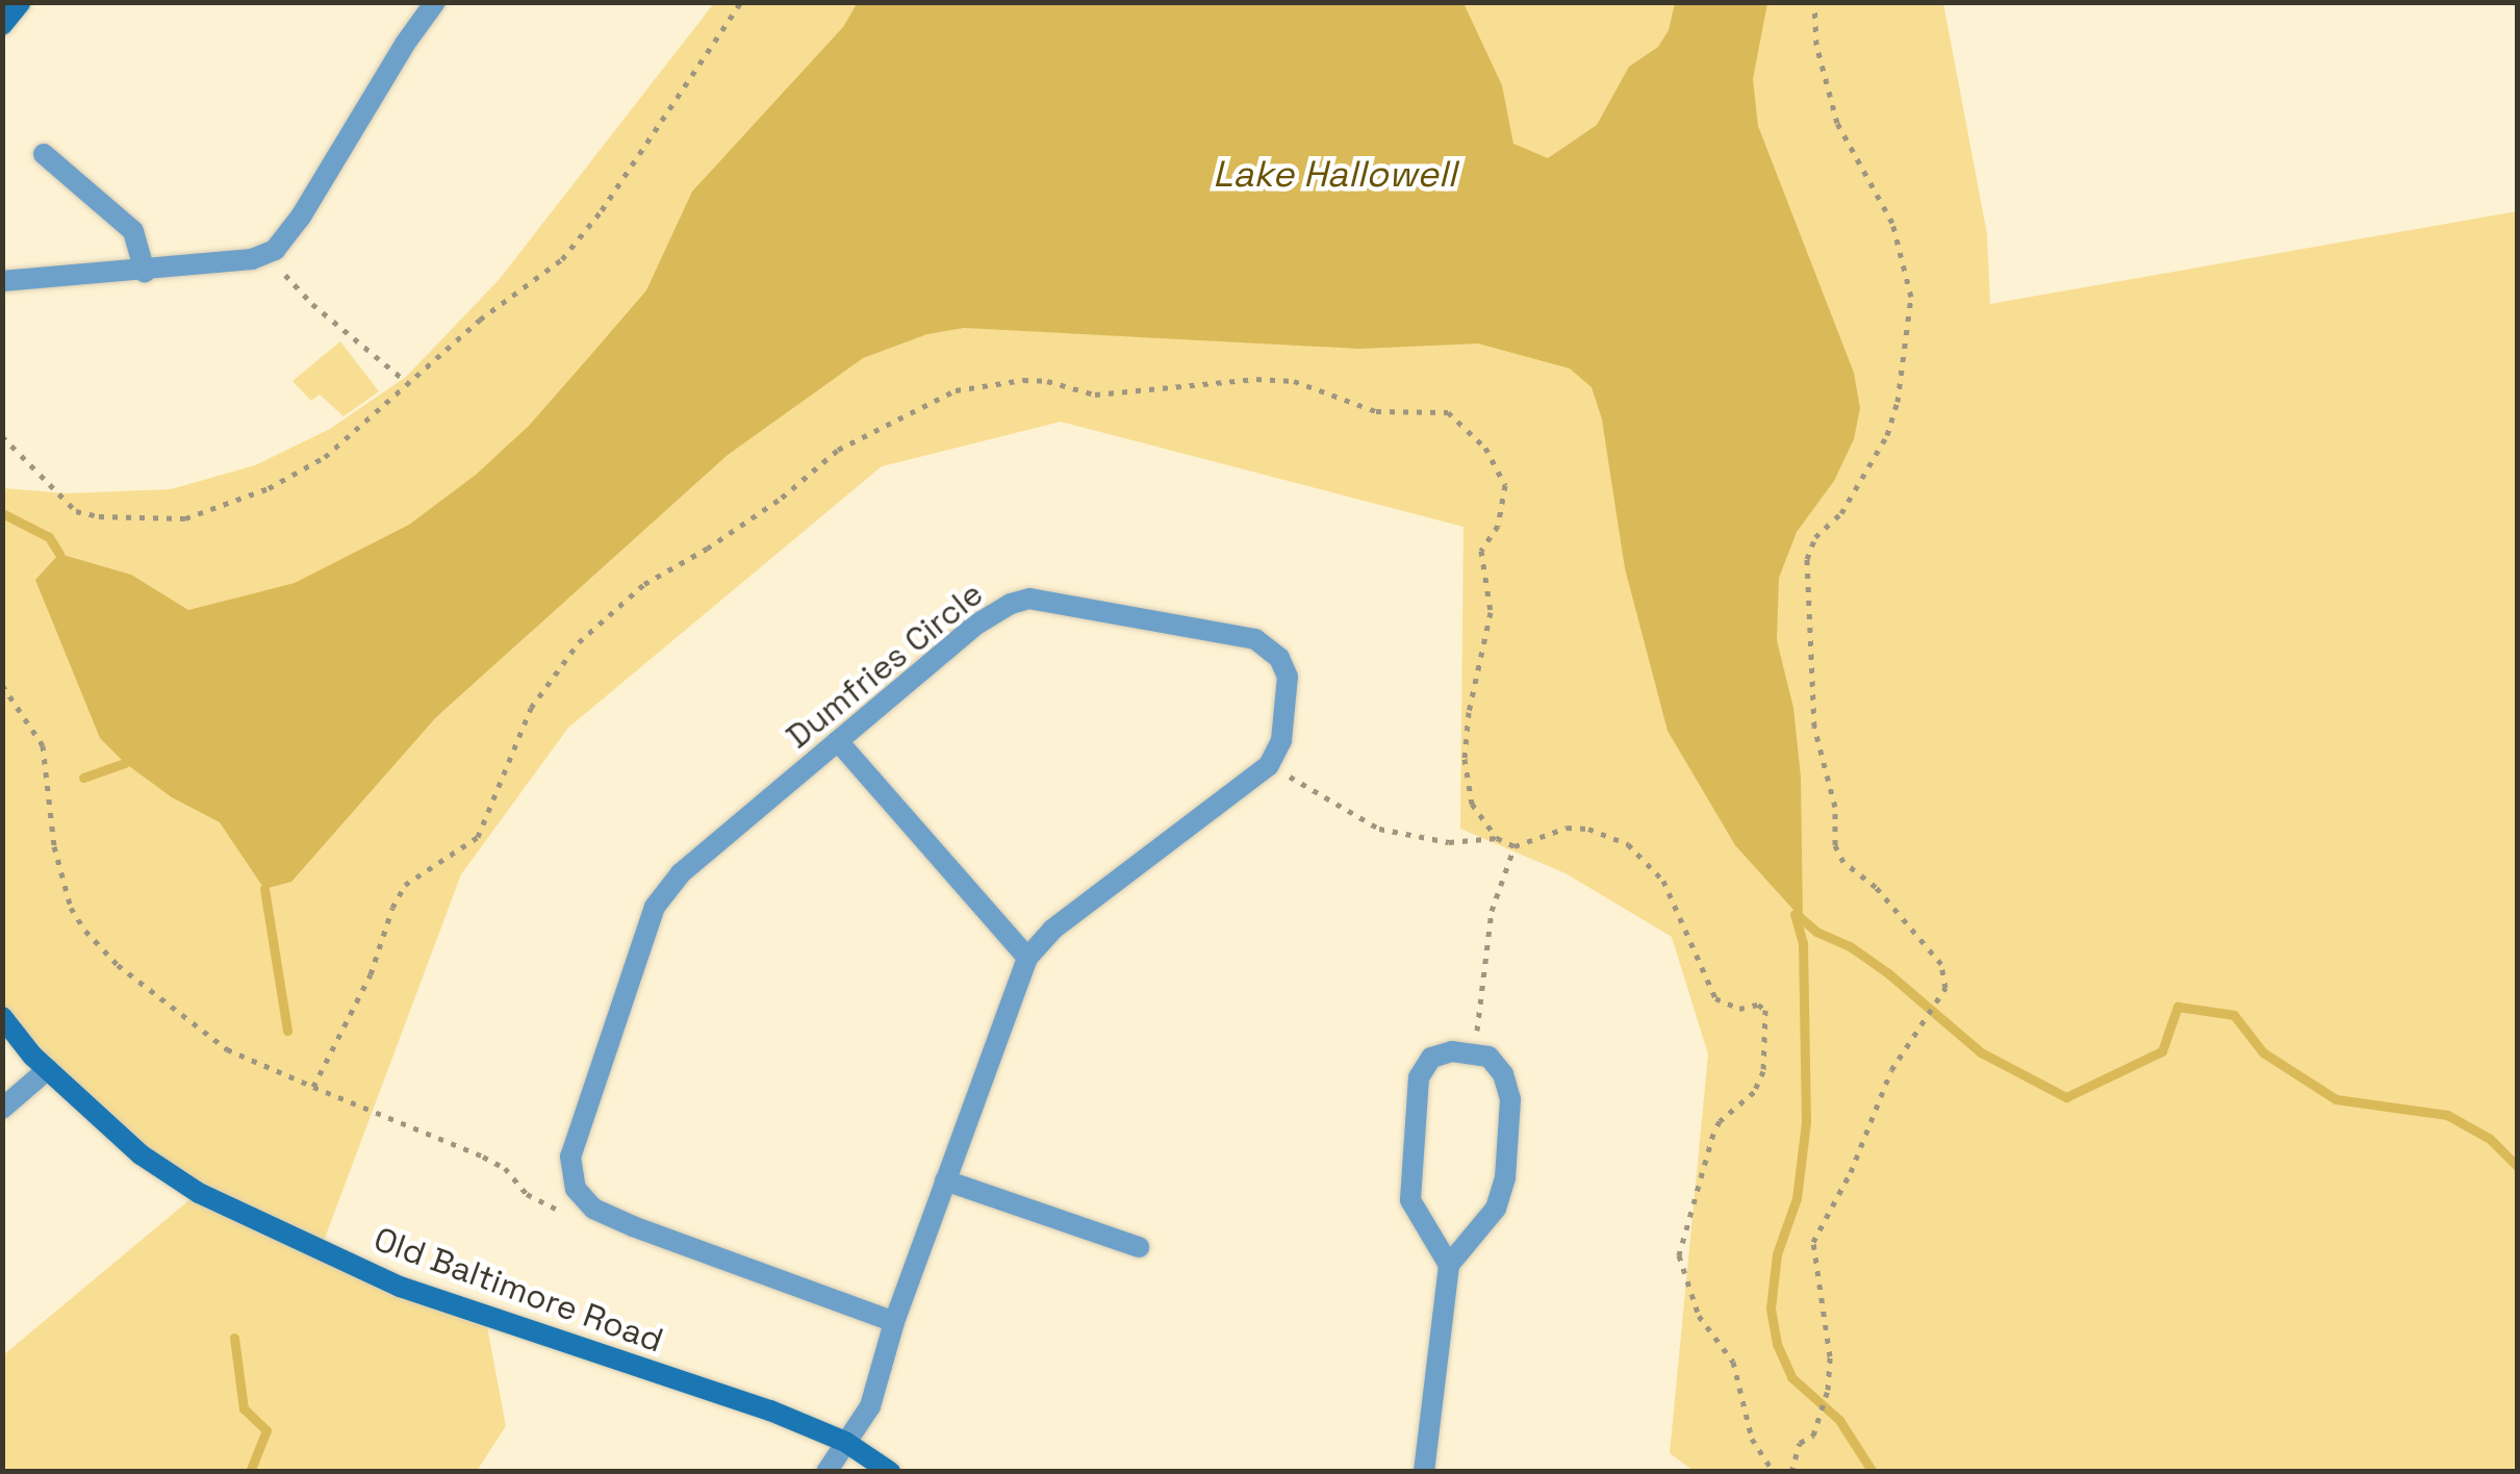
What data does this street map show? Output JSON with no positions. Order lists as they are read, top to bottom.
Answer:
{
  "streets": {
    "street": ["Dumfries Circle", "Old Baltimore Road"]
  },
  "water": ["Lake Hallowell"]
}
